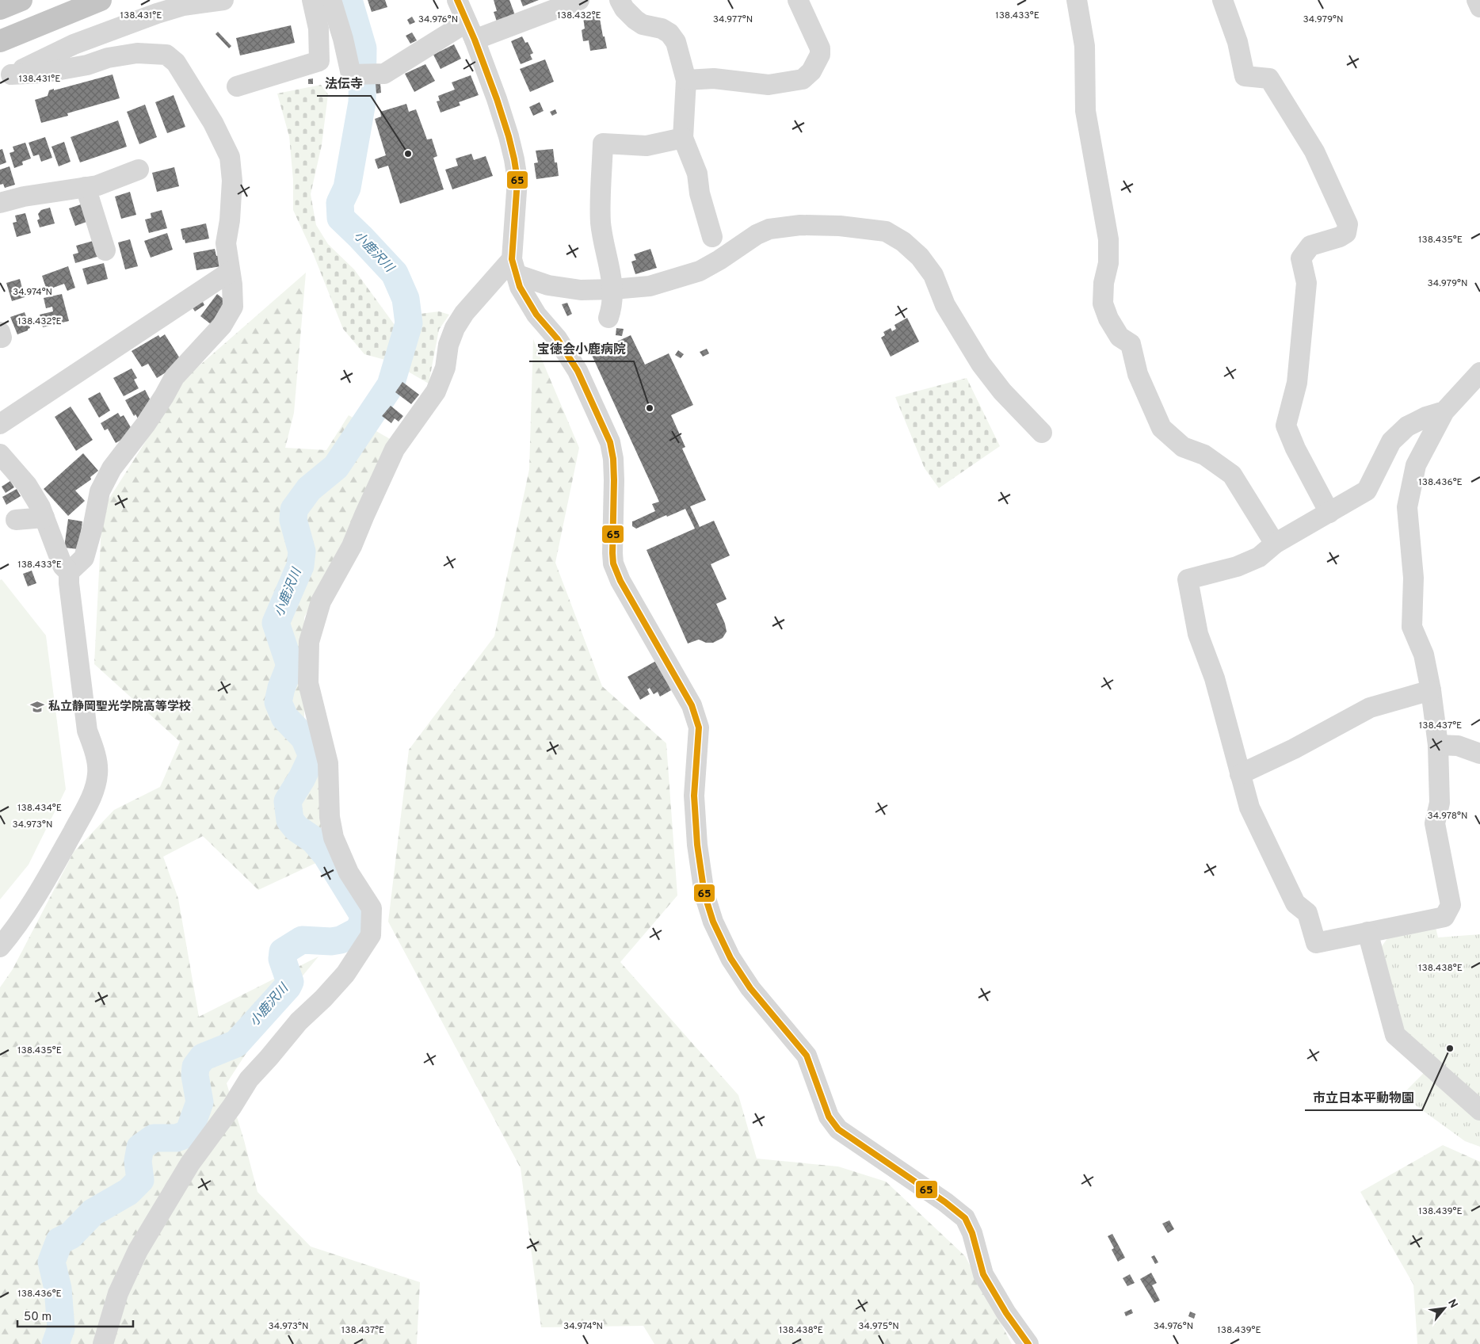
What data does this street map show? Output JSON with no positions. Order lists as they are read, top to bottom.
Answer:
{
  "water": ["小鹿沢川"],
  "places": {
    "other": ["法伝寺", "宝徳会小鹿病院", "市立日本平動物園"],
    "school or university": ["私立静岡聖光学院高等学校"]
  },
  "lines": ["transit line 65"],
  "scale_bar": "50 m",
  "north": "top right",
  "coordinates": [
    "138.431°E",
    "138.432°E",
    "138.433°E",
    "34.976°N",
    "34.977°N",
    "34.979°N",
    "138.435°E",
    "34.974°N",
    "138.436°E",
    "138.437°E",
    "138.434°E",
    "34.978°N",
    "34.973°N",
    "138.438°E",
    "138.439°E",
    "34.975°N"
  ]
}
